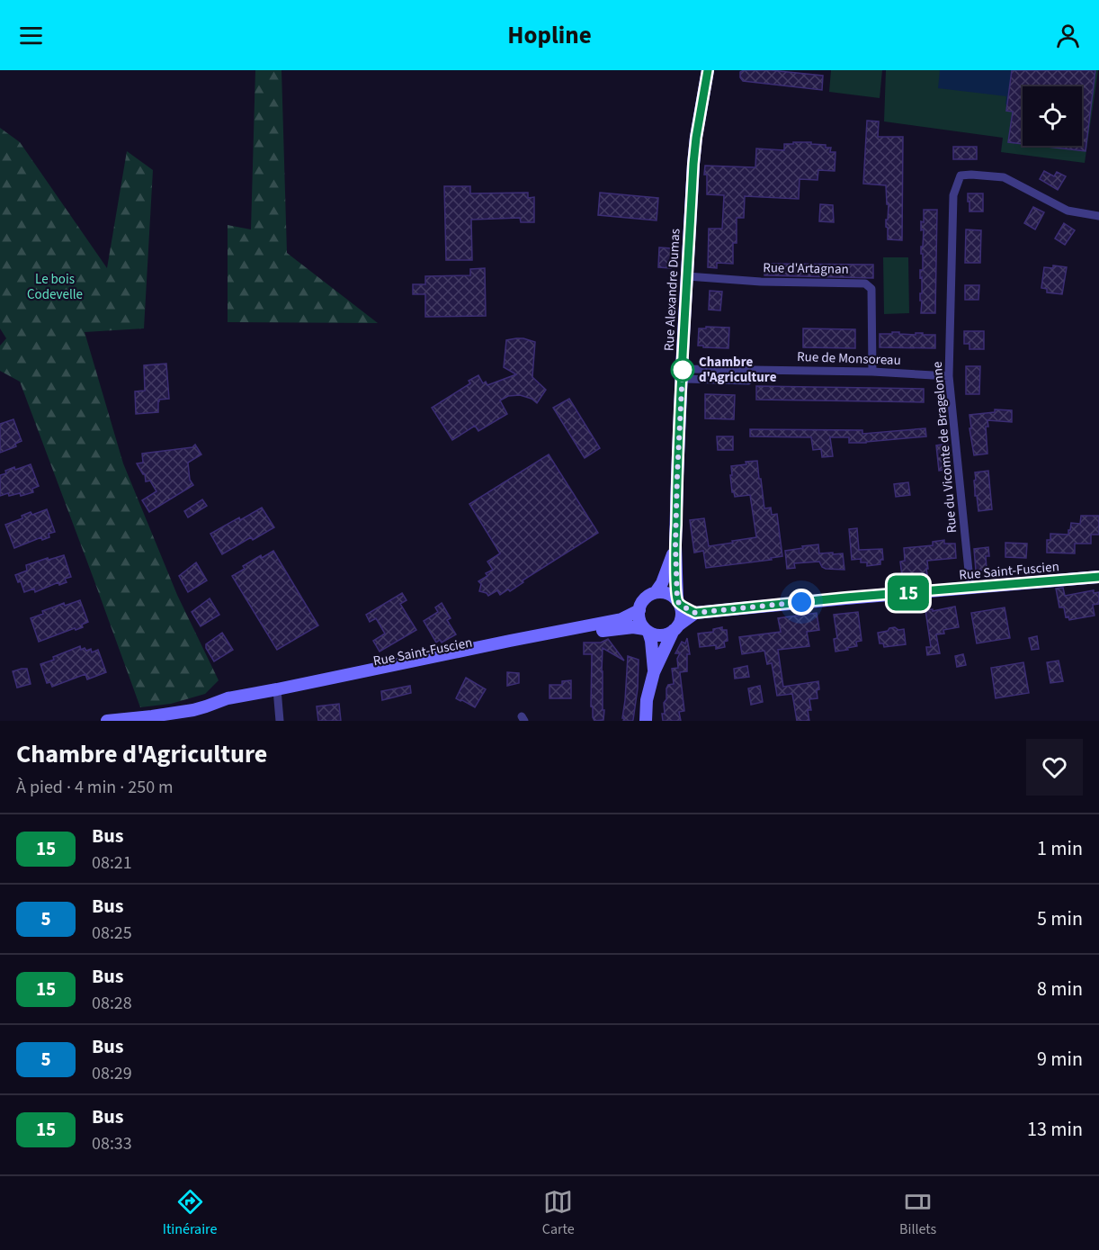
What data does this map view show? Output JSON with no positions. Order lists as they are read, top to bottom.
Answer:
{
  "streets": {
    "main road": ["Rue Alexandre Dumas", "Rue Saint-Fuscien"],
    "street": ["Rue d'Artagnan", "Rue de Monsoreau", "Rue du Vicomte de Bragelonne"]
  },
  "crossings": [
    ["Rue d'Artagnan", "Rue Alexandre Dumas"],
    ["Rue d'Artagnan", "Rue de Monsoreau"],
    ["Rue Alexandre Dumas", "Rue de Monsoreau"],
    ["Rue Alexandre Dumas", "Rue Saint-Fuscien"],
    ["Rue de Monsoreau", "Rue du Vicomte de Bragelonne"],
    ["Rue du Vicomte de Bragelonne", "Rue Saint-Fuscien"]
  ],
  "parks": ["Le bois Codevelle"],
  "places": ["Chambre d'Agriculture"],
  "lines": ["bus line 15"],
  "page": {
    "header": "Hopline",
    "on_map": "15",
    "heading": ["Chambre d'Agriculture", "À pied · 4 min · 250 m"],
    "list": [
      {
        "mark": "15",
        "name": "Bus",
        "note": "08:21",
        "value": "1 min"
      },
      {
        "mark": "5",
        "name": "Bus",
        "note": "08:25",
        "value": "5 min"
      },
      {
        "mark": "15",
        "name": "Bus",
        "note": "08:28",
        "value": "8 min"
      },
      {
        "mark": "5",
        "name": "Bus",
        "note": "08:29",
        "value": "9 min"
      },
      {
        "mark": "15",
        "name": "Bus",
        "note": "08:33",
        "value": "13 min"
      }
    ],
    "tabs": ["Itinéraire", "Carte", "Billets"]
  }
}
